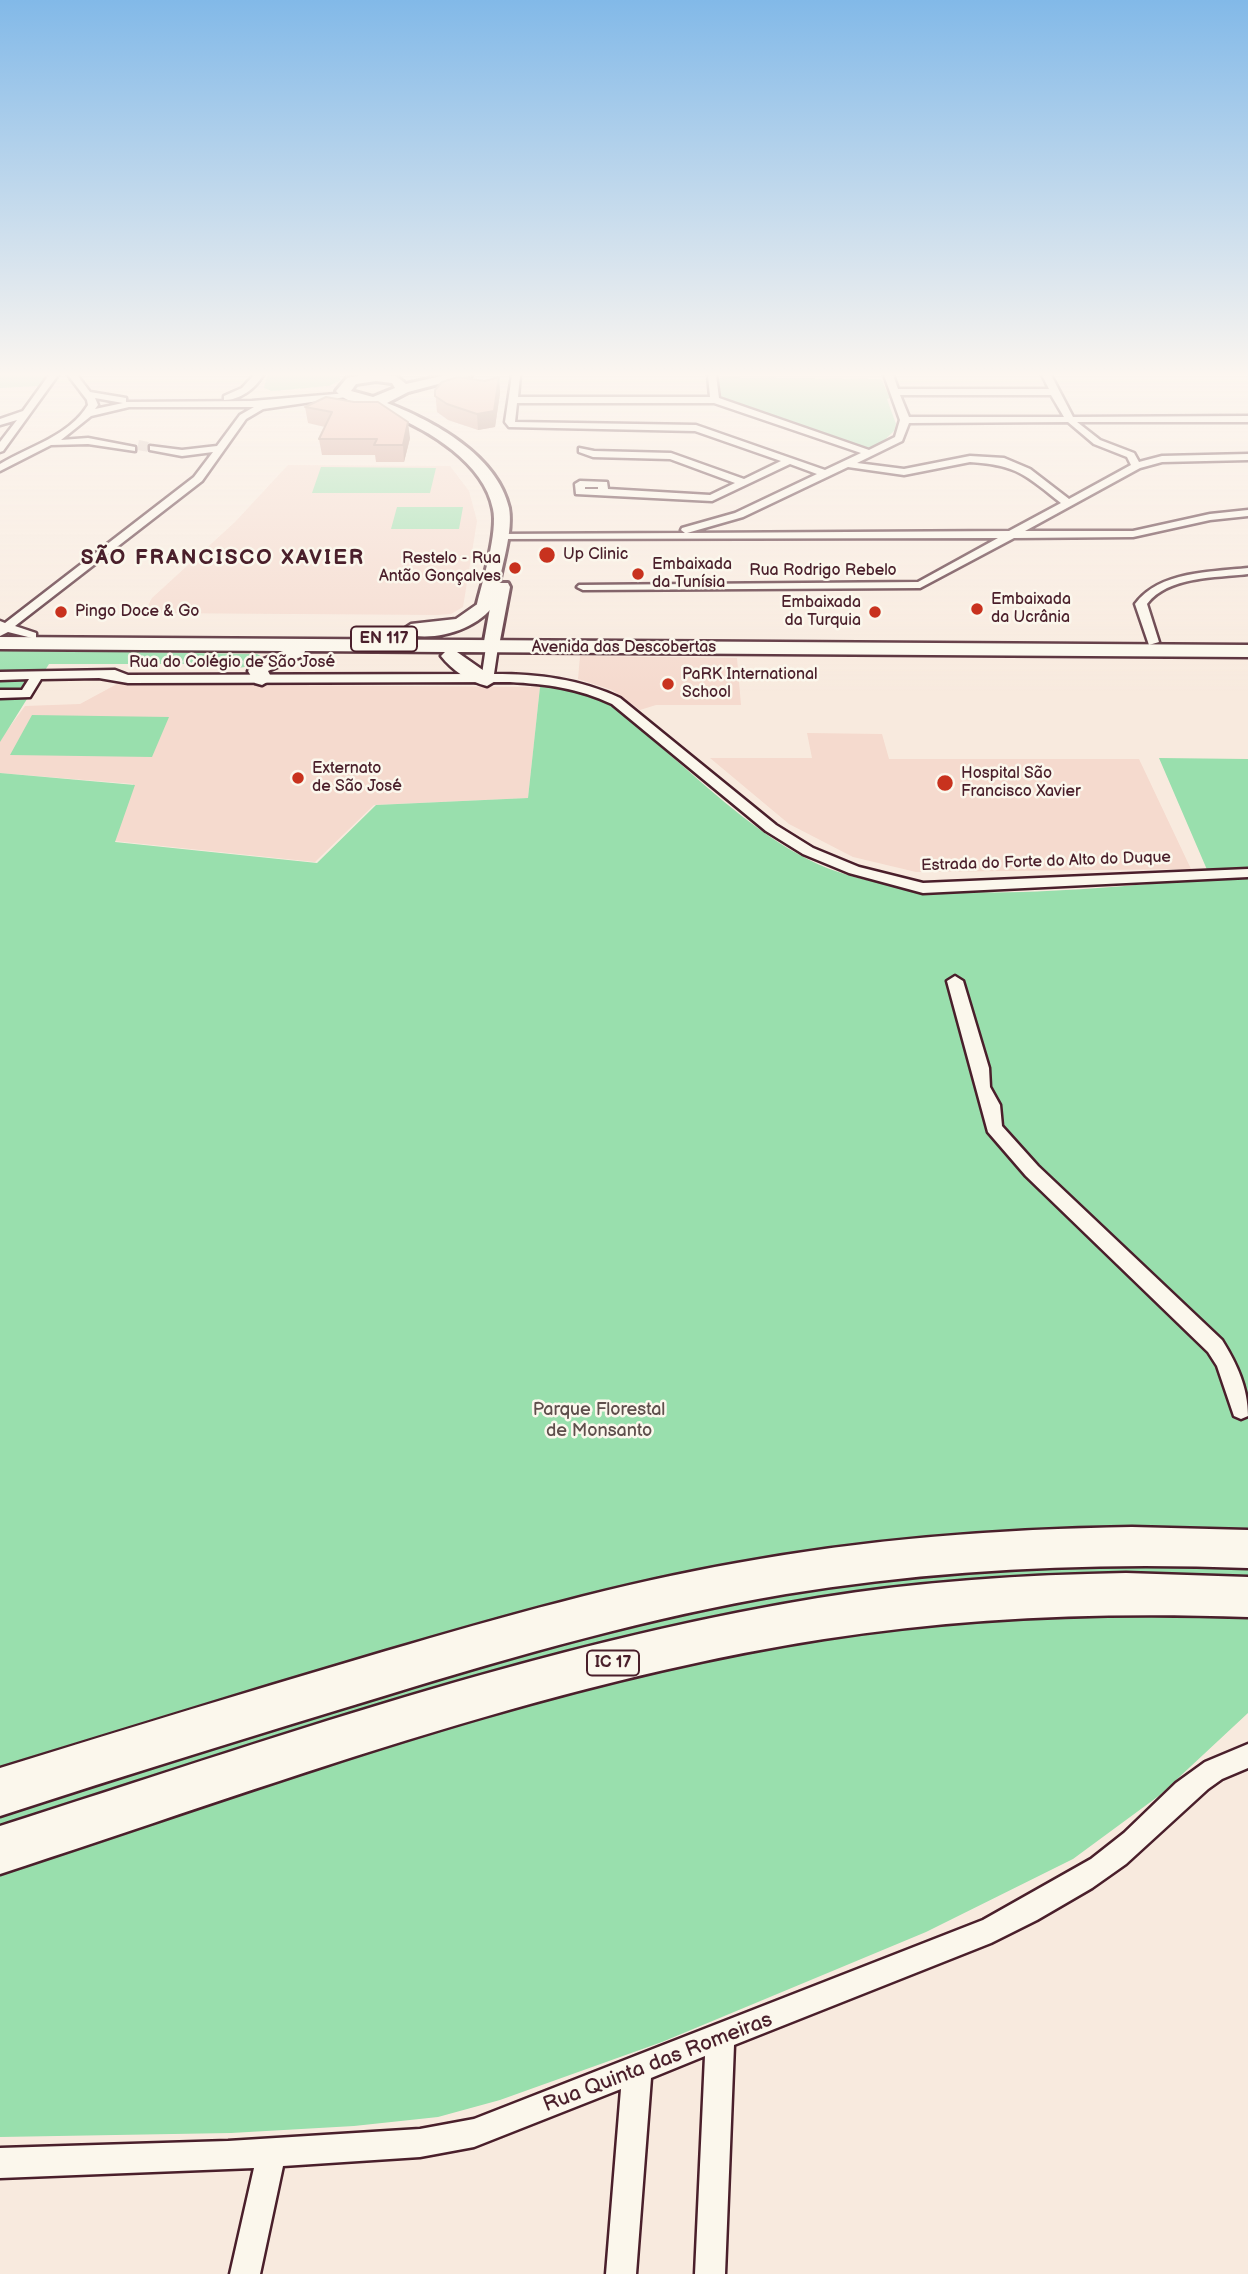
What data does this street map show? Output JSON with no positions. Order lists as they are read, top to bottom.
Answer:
{
  "streets": {
    "highway": ["IC 17"],
    "main road": ["Avenida das Descobertas"],
    "street": [
      "Rua Rodrigo Rebelo",
      "Rua do Colégio de São José",
      "Estrada do Forte do Alto do Duque",
      "Rua Quinta das Romeiras"
    ]
  },
  "crossings": [
    ["Rua do Colégio de São José", "Estrada do Forte do Alto do Duque"]
  ],
  "districts": ["SÃO FRANCISCO XAVIER"],
  "parks": ["Parque Florestal de Monsanto"],
  "places": [
    "Up Clinic",
    "Restelo - Rua Antão Gonçalves",
    "Embaixada da Tunísia",
    "Embaixada da Ucrânia",
    "Pingo Doce & Go",
    "Embaixada da Turquia",
    "PaRK International School",
    "Externato de São José",
    "Hospital São Francisco Xavier"
  ]
}
